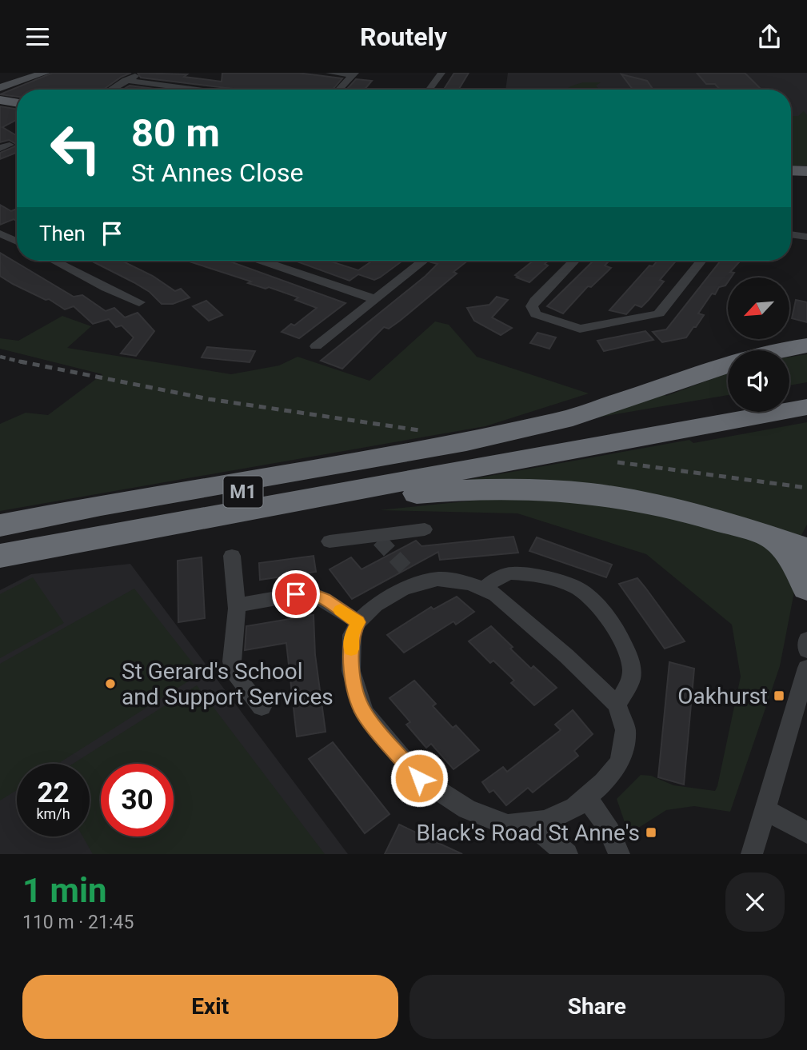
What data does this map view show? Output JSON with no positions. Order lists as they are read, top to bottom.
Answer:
{
  "streets": {
    "highway": ["M1"]
  },
  "places": {
    "other": ["St Gerard's School and Support Services"],
    "transit": ["Oakhurst", "Black's Road St Anne's"]
  },
  "north": "bottom left",
  "page": {
    "header": "Routely",
    "turn": ["80 m", "St Annes Close"],
    "then": "Then",
    "speed": "22 km/h",
    "limit": "30",
    "heading": ["1 min", "110 m · 21:45"],
    "buttons": ["Exit", "Share"]
  }
}
